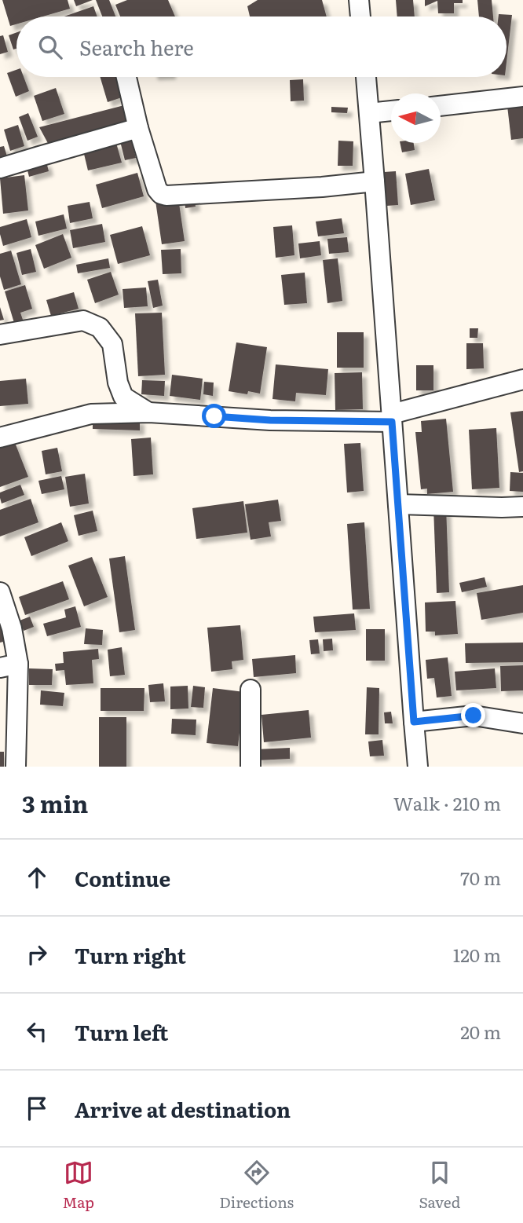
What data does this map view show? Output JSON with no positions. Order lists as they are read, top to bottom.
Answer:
{
  "north": "left",
  "page": {
    "search": "Search here",
    "heading": ["3 min", "Walk · 210 m"],
    "list": [
      ["Continue", "70 m"],
      ["Turn right", "120 m"],
      ["Turn left", "20 m"],
      "Arrive at destination"
    ],
    "nav": ["Map", "Directions", "Saved"]
  }
}
